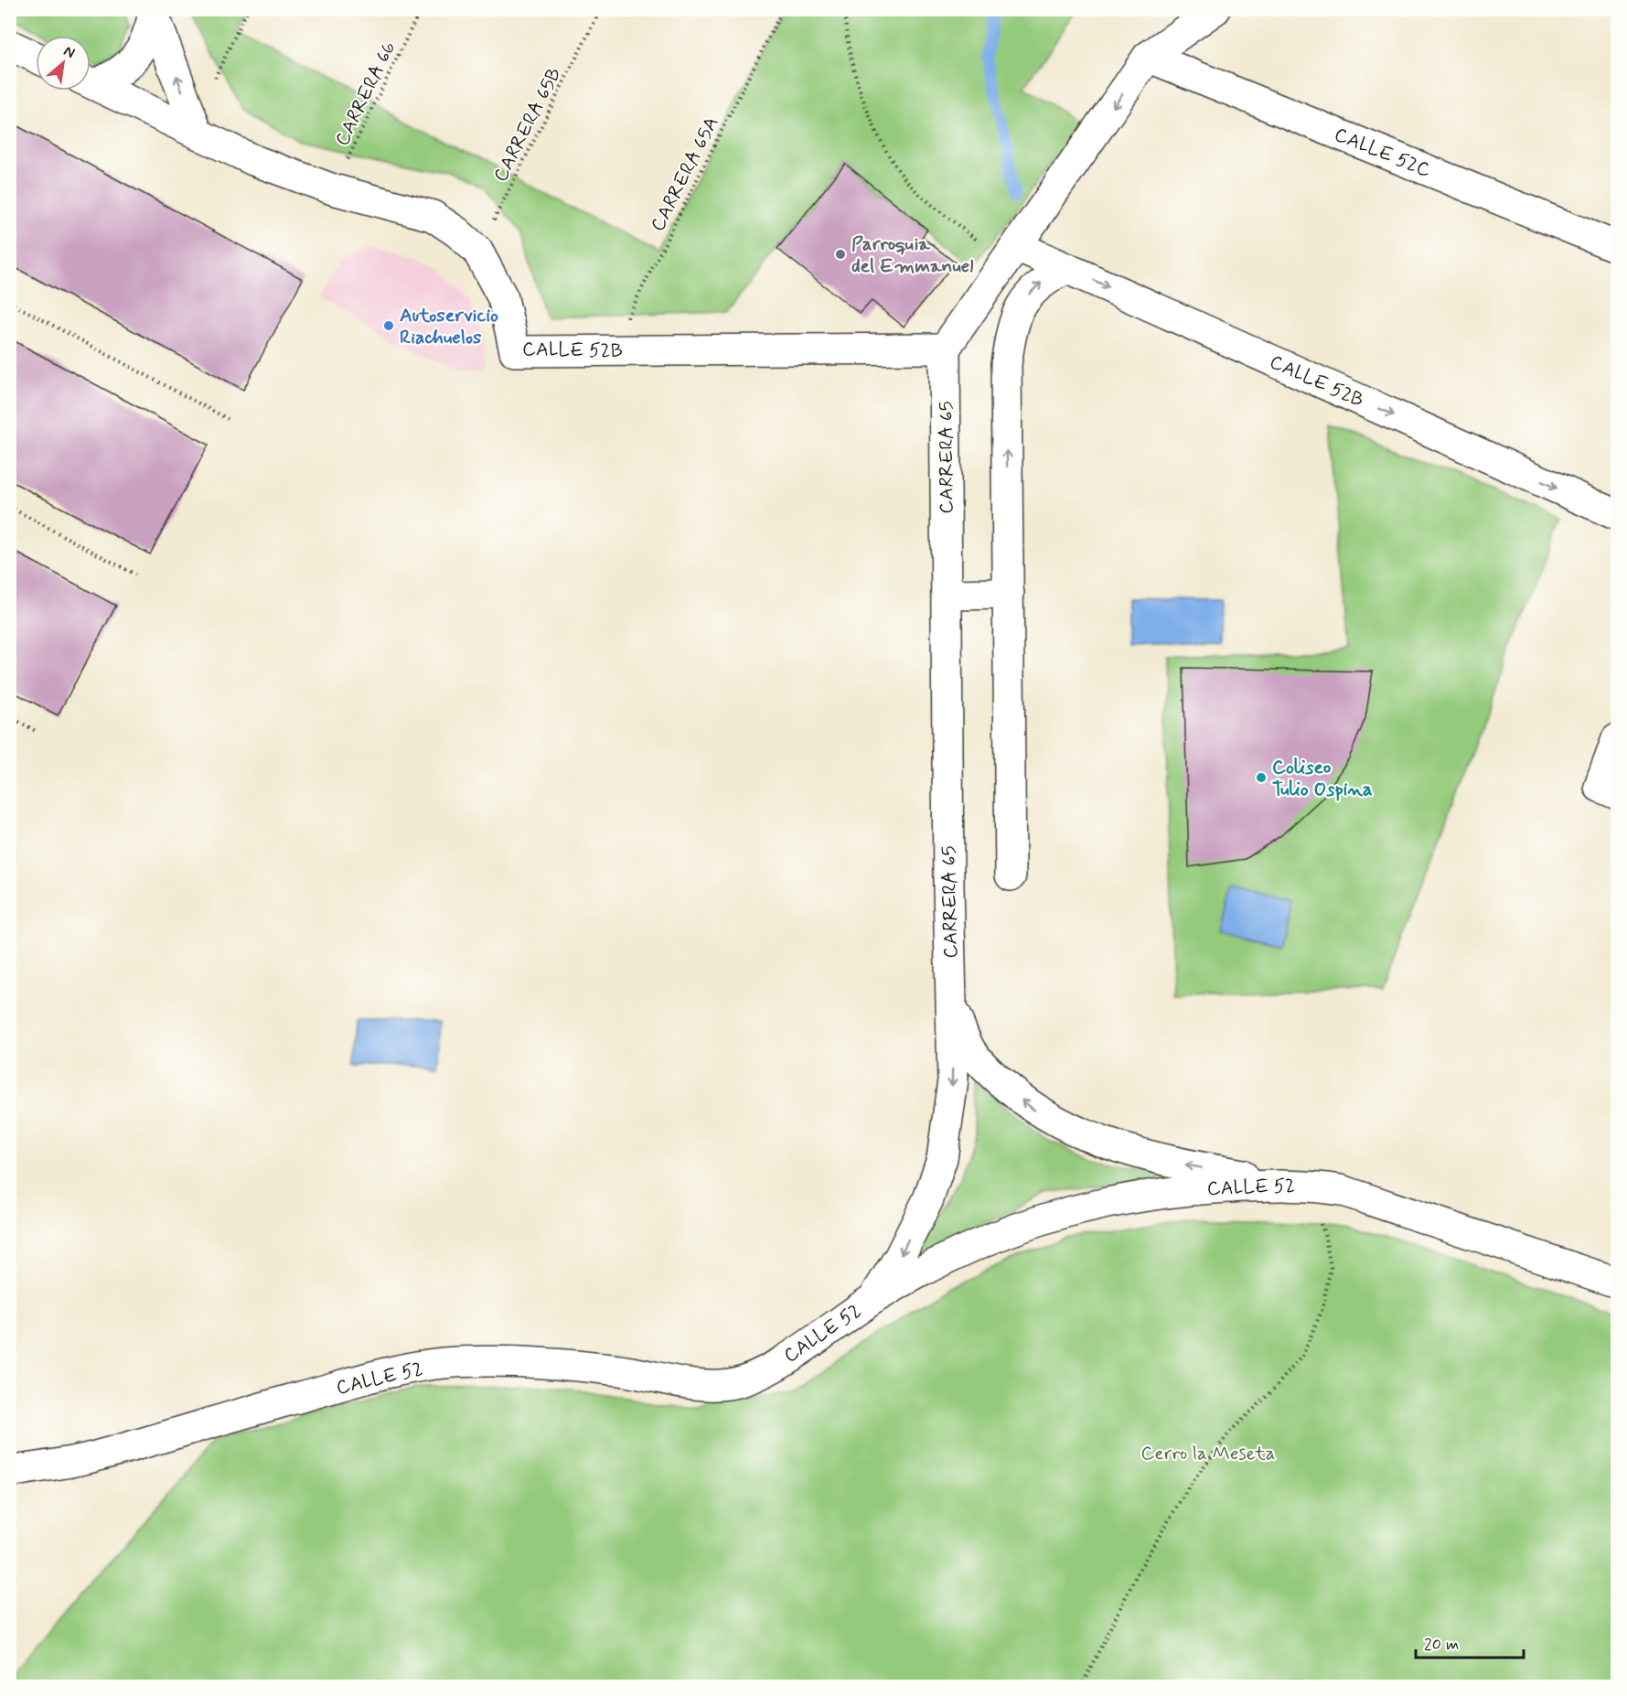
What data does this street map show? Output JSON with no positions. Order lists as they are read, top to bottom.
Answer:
{
  "streets": {
    "street": [
      "CALLE 52C",
      "CALLE 52B",
      "CARRERA 65",
      "CALLE 52"
    ],
    "path": ["CARRERA 66", "CARRERA 65B", "CARRERA 65A"]
  },
  "crossings": [
    ["CARRERA 66", "CALLE 52B"],
    ["CARRERA 65B", "CALLE 52B"],
    ["CARRERA 65A", "CALLE 52B"],
    ["CALLE 52B", "CARRERA 65"],
    ["CARRERA 65", "CALLE 52"]
  ],
  "one_way": ["CALLE 52B"],
  "parks": ["Cerro la Meseta"],
  "places": ["Parroquia del Emmanuel", "Autoservicio Riachuelos", "Coliseo Tulio Ospina"],
  "scale_bar": "20 m",
  "north": "top right"
}
